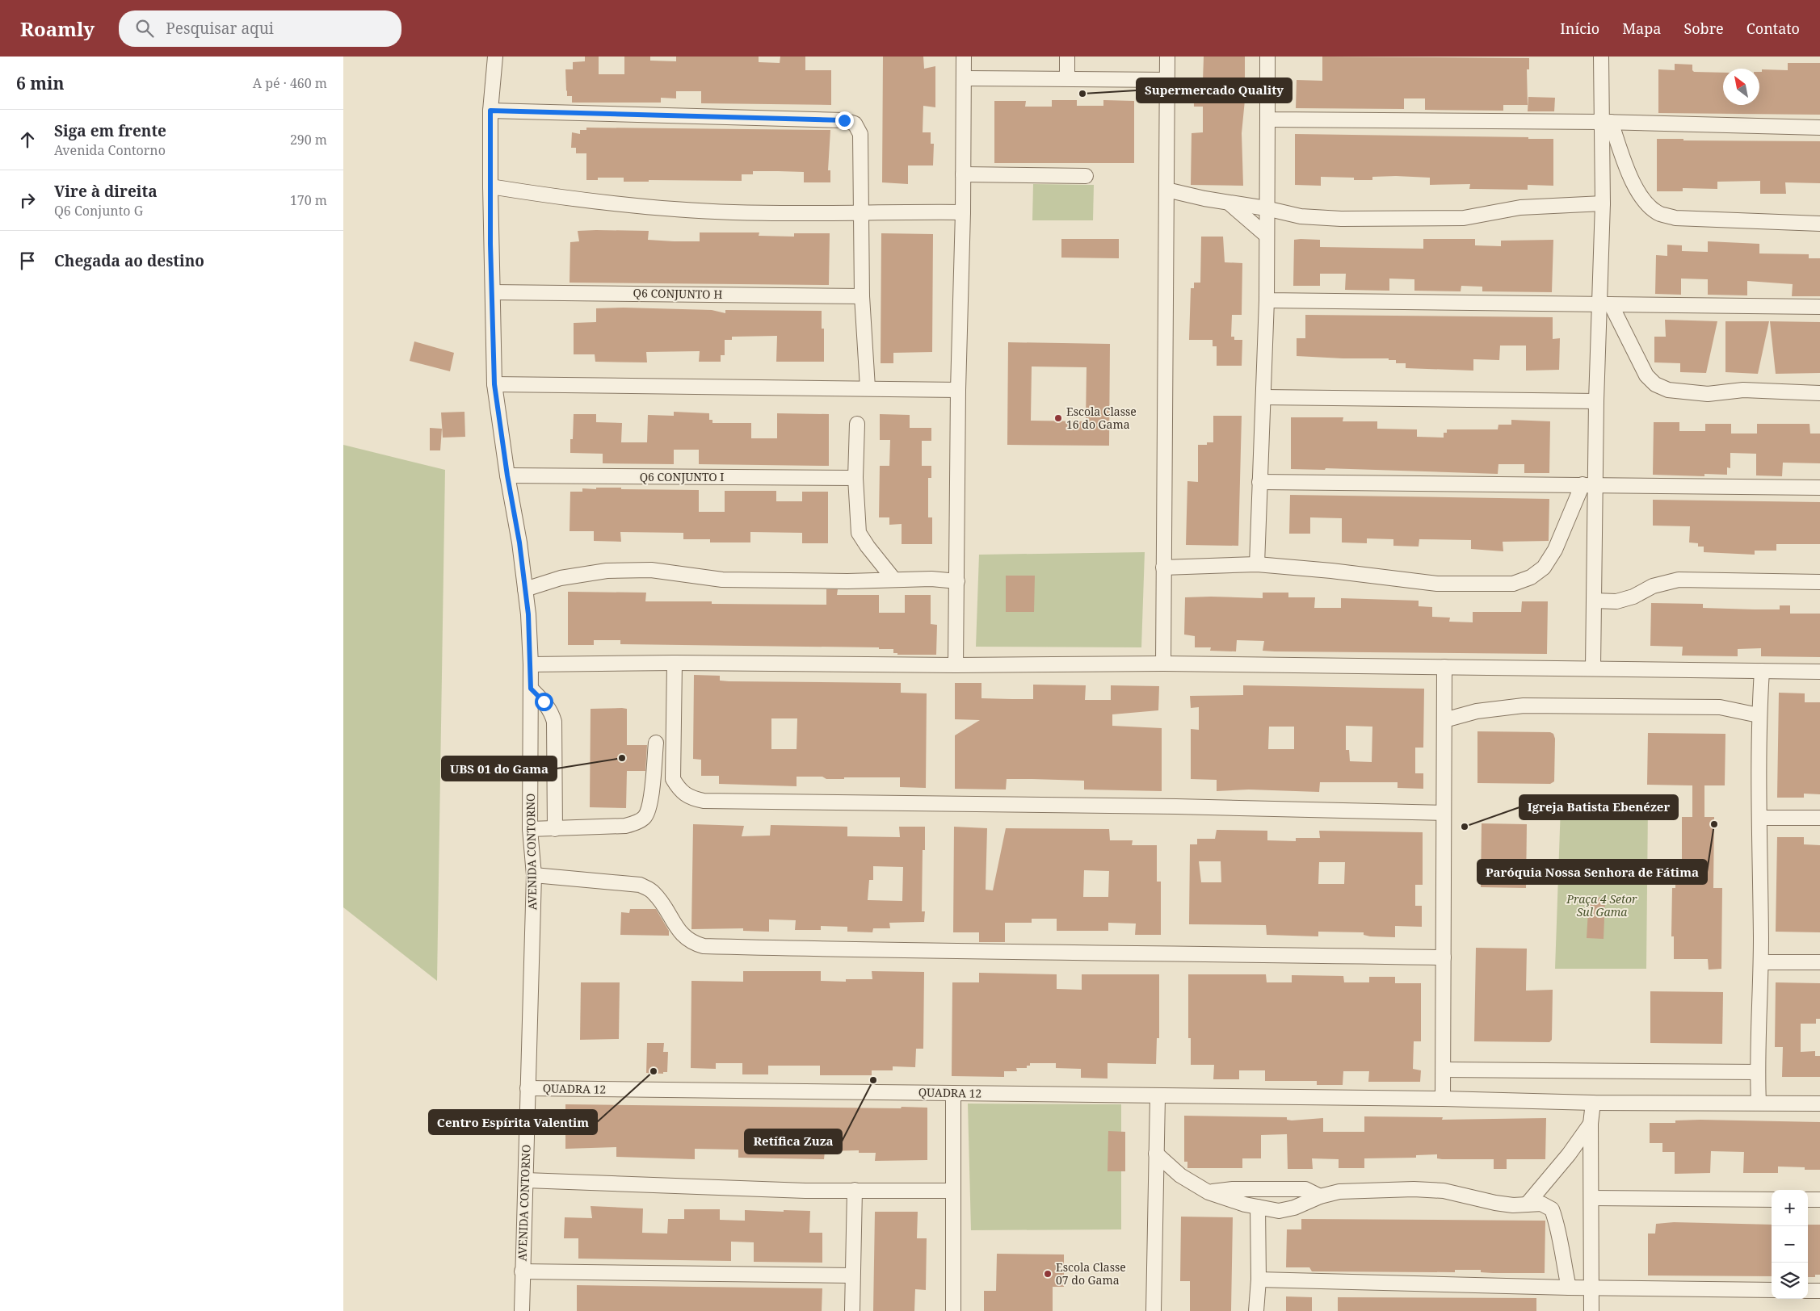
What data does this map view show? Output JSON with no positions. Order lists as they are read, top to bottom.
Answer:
{
  "streets": {
    "street": [
      "Q6 CONJUNTO H",
      "Q6 CONJUNTO I",
      "AVENIDA CONTORNO",
      "QUADRA 12"
    ]
  },
  "crossings": [
    ["Q6 CONJUNTO H", "AVENIDA CONTORNO"],
    ["Q6 CONJUNTO I", "AVENIDA CONTORNO"],
    ["AVENIDA CONTORNO", "QUADRA 12"]
  ],
  "parks": ["Praça 4 Setor Sul Gama"],
  "places": [
    "Supermercado Quality",
    "Escola Classe 16 do Gama",
    "UBS 01 do Gama",
    "Paróquia Nossa Senhora de Fátima",
    "Igreja Batista Ebenézer",
    "Centro Espírita Valentim",
    "Retífica Zuza",
    "Escola Classe 07 do Gama"
  ],
  "north": "top left",
  "page": {
    "header": "Roamly",
    "search": "Pesquisar aqui",
    "nav": [
      "Início",
      "Mapa",
      "Sobre",
      "Contato"
    ],
    "heading": ["6 min", "A pé · 460 m"],
    "list": [
      ["Siga em frente", "Avenida Contorno", "290 m"],
      ["Vire à direita", "Q6 Conjunto G", "170 m"],
      "Chegada ao destino"
    ],
    "map_buttons": ["+", "−"]
  }
}
